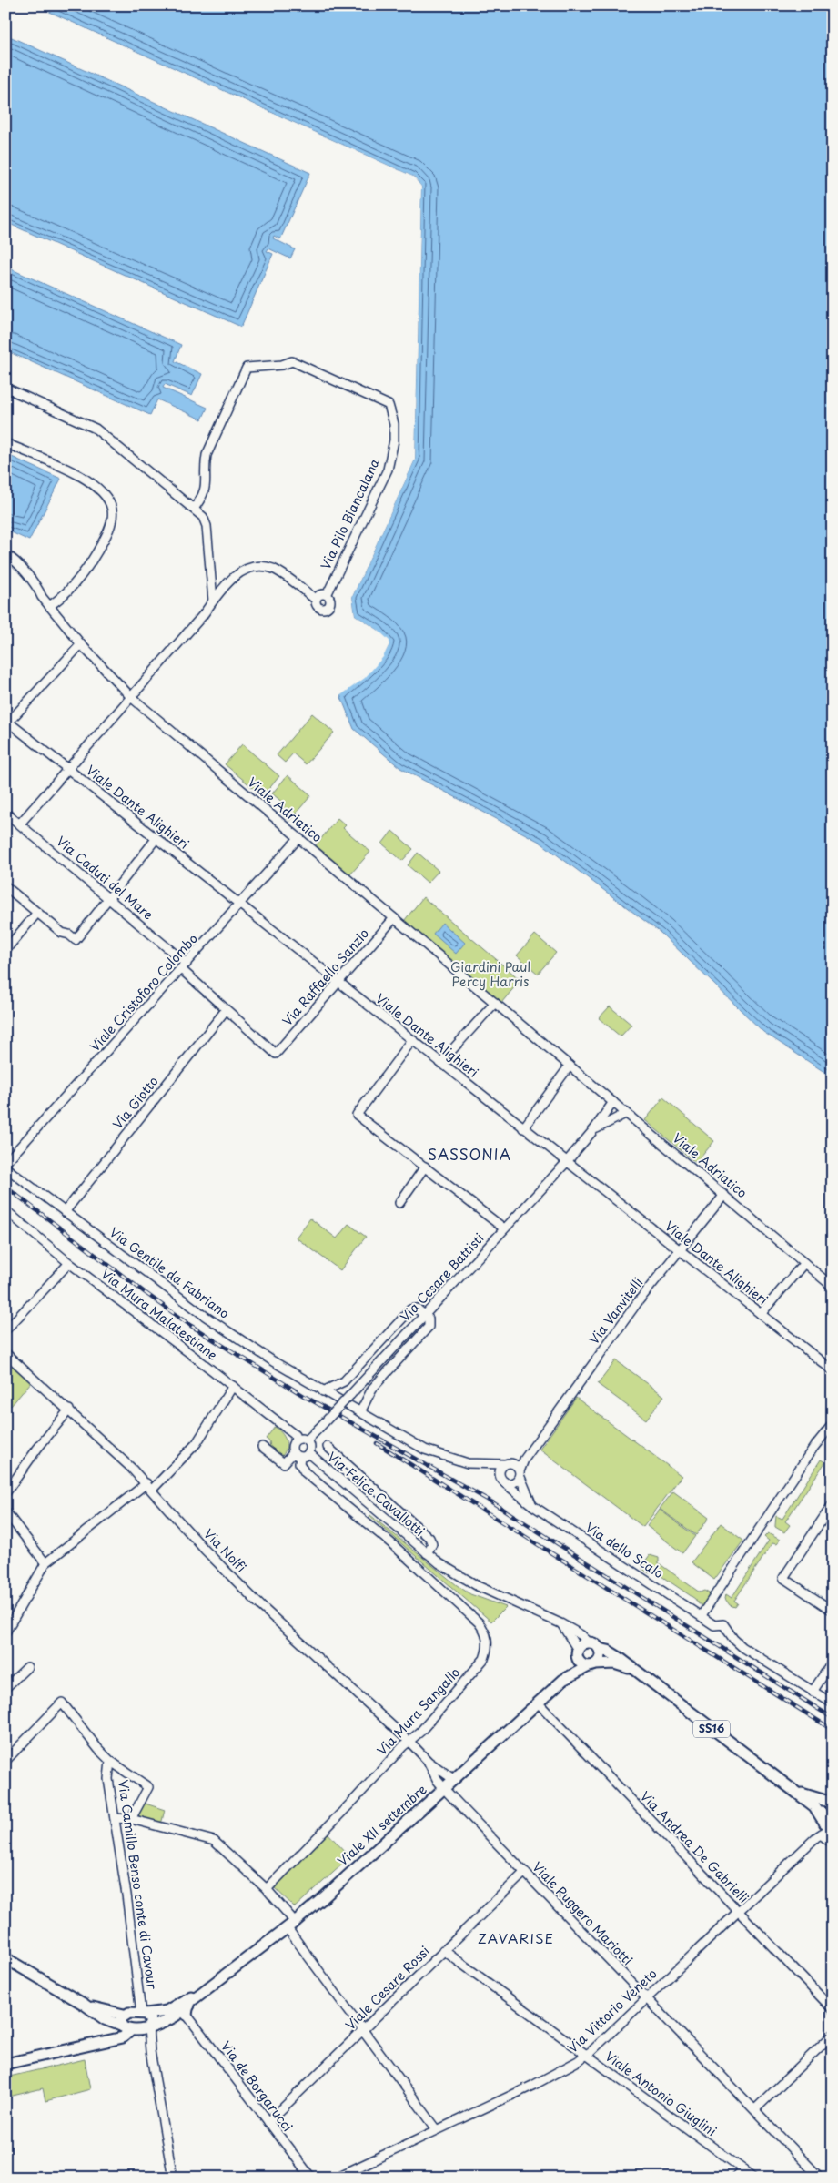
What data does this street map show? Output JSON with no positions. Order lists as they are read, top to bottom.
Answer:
{
  "streets": {
    "main road": ["SS16", "Viale XII settembre"],
    "street": [
      "Via Pilo Biancalana",
      "Viale Dante Alighieri",
      "Viale Adriatico",
      "Via Caduti del Mare",
      "Via Raffaello Sanzio",
      "Viale Cristoforo Colombo",
      "Via Giotto",
      "Via Gentile da Fabriano",
      "Via Cesare Battisti",
      "Via Vanvitelli",
      "Via Mura Malatestiane",
      "Via Felice Cavallotti",
      "Via Nolfi",
      "Via dello Scalo",
      "Via Mura Sangallo",
      "Via Andrea De Gabrielli",
      "Via Camillo Benso conte di Cavour",
      "Viale Ruggero Mariotti",
      "Viale Cesare Rossi",
      "Via Vittorio Veneto",
      "Via de Borgarucci",
      "Viale Antonio Giuglini"
    ]
  },
  "crossings": [
    ["Via Pilo Biancalana", "Viale Dante Alighieri"],
    ["Via Pilo Biancalana", "Viale Adriatico"],
    ["Via Pilo Biancalana", "Via Caduti del Mare"],
    ["Viale Dante Alighieri", "Via Raffaello Sanzio"],
    ["Viale Dante Alighieri", "Viale Cristoforo Colombo"],
    ["Viale Dante Alighieri", "Via Cesare Battisti"],
    ["Viale Dante Alighieri", "Via Vanvitelli"],
    ["Viale Adriatico", "Via Raffaello Sanzio"],
    ["Viale Adriatico", "Viale Cristoforo Colombo"],
    ["Viale Adriatico", "Via Cesare Battisti"],
    ["Viale Adriatico", "Via Vanvitelli"],
    ["Via Caduti del Mare", "Via Raffaello Sanzio"],
    ["Via Caduti del Mare", "Viale Cristoforo Colombo"],
    ["Via Caduti del Mare", "Via Giotto"],
    ["Viale Cristoforo Colombo", "Via Gentile da Fabriano"],
    ["Via Giotto", "Via Gentile da Fabriano"],
    ["Via Gentile da Fabriano", "Via Vanvitelli"],
    ["Via Gentile da Fabriano", "Via dello Scalo"],
    ["Via Vanvitelli", "Via dello Scalo"],
    ["Via Felice Cavallotti", "Via Mura Sangallo"],
    ["Via Felice Cavallotti", "Viale XII settembre"],
    ["Via Nolfi", "Via Mura Sangallo"],
    ["Via Nolfi", "Viale XII settembre"],
    ["Via Nolfi", "Viale Ruggero Mariotti"],
    ["Viale XII settembre", "Via Andrea De Gabrielli"],
    ["Viale XII settembre", "Via Camillo Benso conte di Cavour"],
    ["Viale XII settembre", "Viale Ruggero Mariotti"],
    ["Viale XII settembre", "Via de Borgarucci"],
    ["Via Andrea De Gabrielli", "Via Vittorio Veneto"],
    ["Viale Ruggero Mariotti", "Viale Cesare Rossi"],
    ["Viale Ruggero Mariotti", "Via Vittorio Veneto"],
    ["Viale Cesare Rossi", "Via de Borgarucci"],
    ["Viale Cesare Rossi", "Viale Antonio Giuglini"],
    ["Via Vittorio Veneto", "Viale Antonio Giuglini"]
  ],
  "districts": ["SASSONIA", "ZAVARISE"],
  "parks": ["Giardini Paul Percy Harris"]
}
